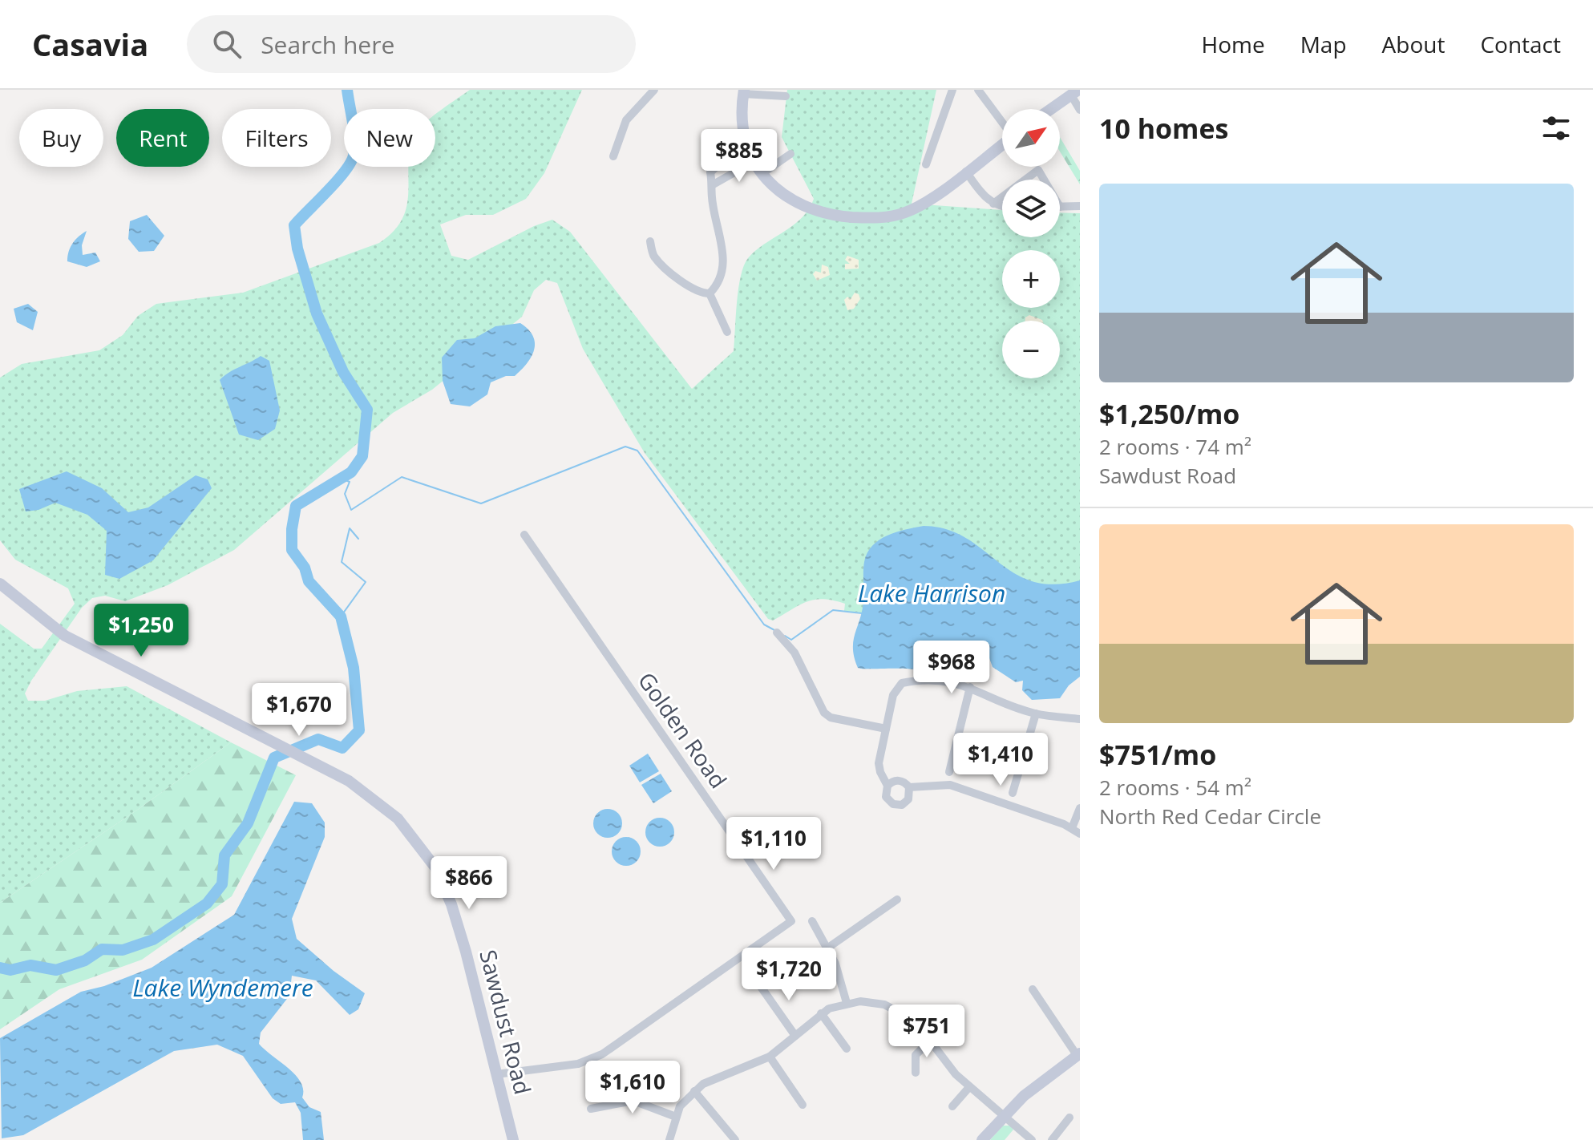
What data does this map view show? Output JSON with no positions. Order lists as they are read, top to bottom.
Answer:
{
  "streets": {
    "street": ["Golden Road", "Sawdust Road"]
  },
  "crossings": [
    ["Golden Road", "Sawdust Road"]
  ],
  "water": ["Lake Harrison", "Lake Wyndemere"],
  "north": "top right",
  "page": {
    "header": "Casavia",
    "search": "Search here",
    "nav": [
      "Home",
      "Map",
      "About",
      "Contact"
    ],
    "heading": "10 homes",
    "map_buttons": ["+", "−"],
    "chip": [
      "Buy",
      "Rent",
      "Filters",
      "New"
    ],
    "price": [
      "$885",
      "$1,250",
      "$968",
      "$1,670",
      "$1,410",
      "$1,110",
      "$866",
      "$1,720",
      "$751",
      "$1,610"
    ],
    "list": [
      {
        "name": "$1,250/mo",
        "note": "2 rooms · 74 m² · Sawdust Road"
      },
      {
        "name": "$751/mo",
        "note": "2 rooms · 54 m² · North Red Cedar Circle"
      }
    ]
  }
}
